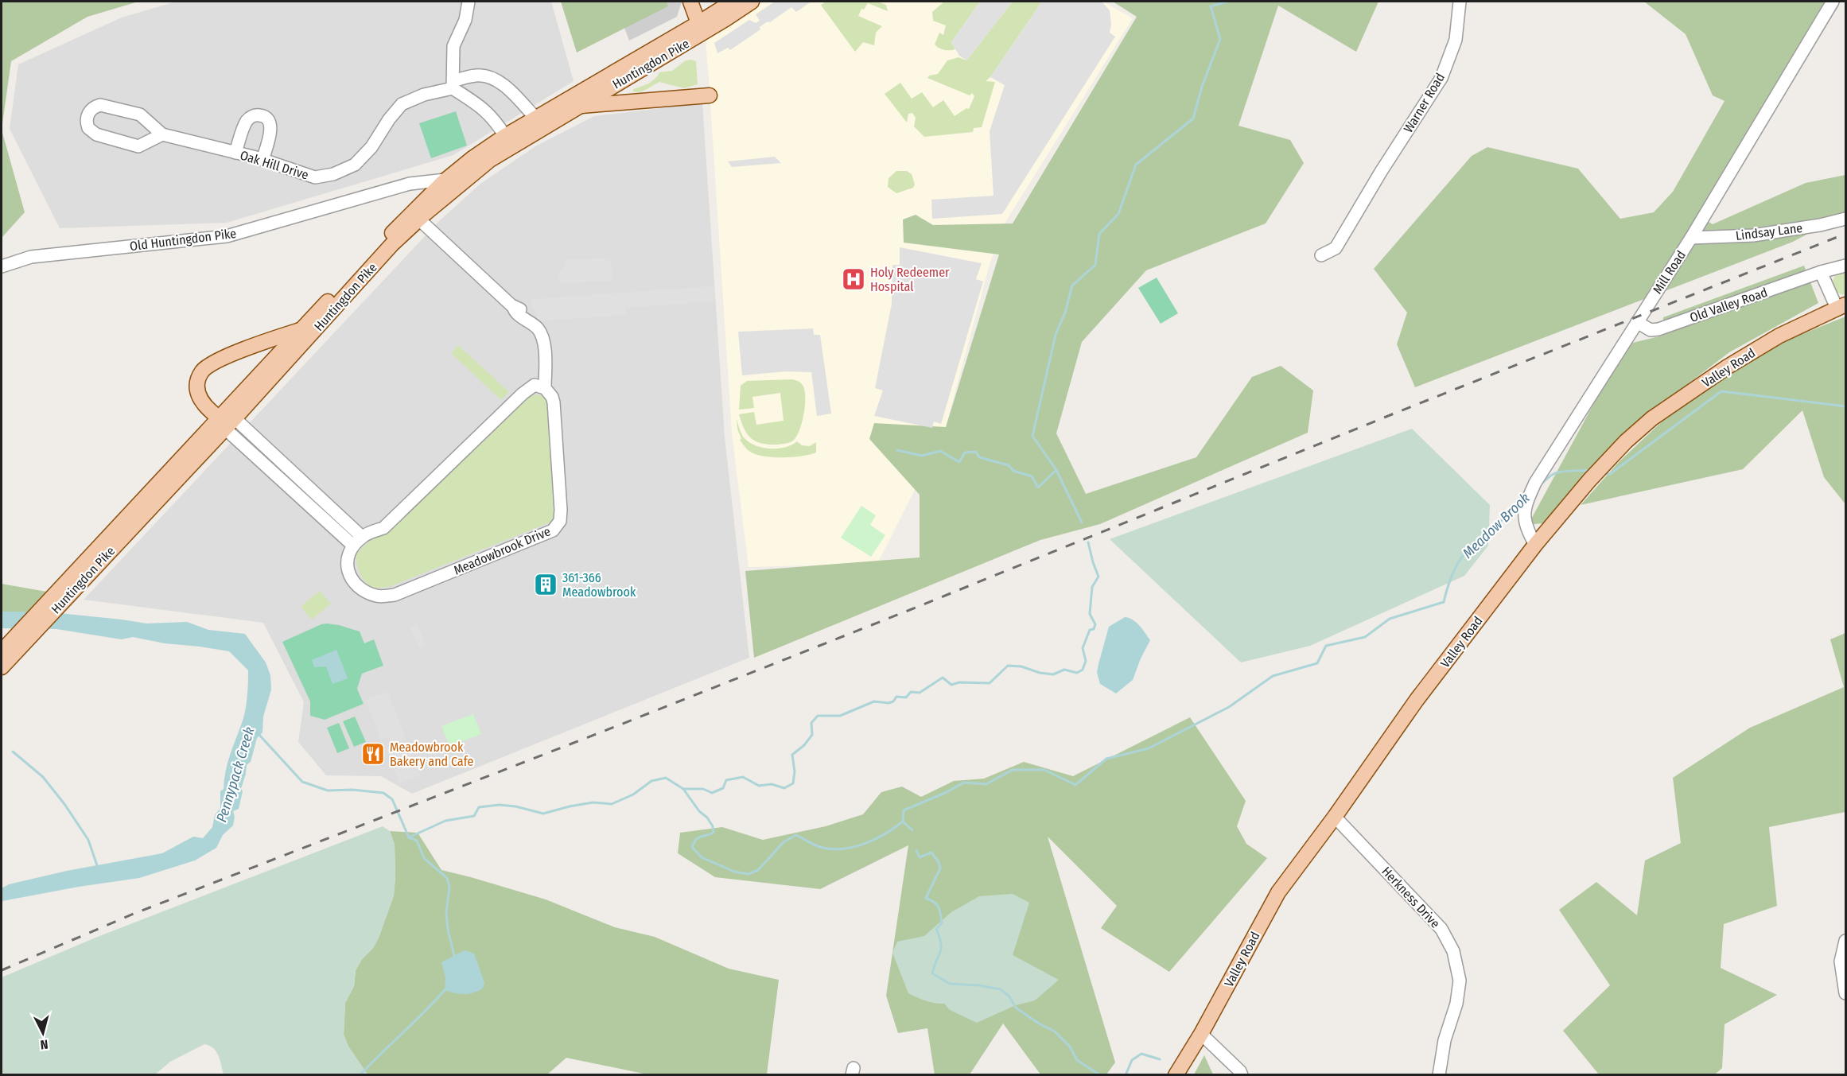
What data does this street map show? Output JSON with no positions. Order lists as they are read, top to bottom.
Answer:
{
  "streets": {
    "main road": ["Huntingdon Pike", "Valley Road"],
    "street": [
      "Warner Road",
      "Oak Hill Drive",
      "Lindsay Lane",
      "Old Huntingdon Pike",
      "Mill Road",
      "Old Valley Road",
      "Meadowbrook Drive",
      "Herkness Drive"
    ]
  },
  "crossings": [
    ["Huntingdon Pike", "Oak Hill Drive"],
    ["Huntingdon Pike", "Old Huntingdon Pike"],
    ["Huntingdon Pike", "Meadowbrook Drive"],
    ["Lindsay Lane", "Mill Road"],
    ["Mill Road", "Old Valley Road"],
    ["Mill Road", "Valley Road"],
    ["Valley Road", "Herkness Drive"]
  ],
  "water": ["Meadow Brook", "Pennypack Creek"],
  "places": {
    "hospital": ["Holy Redeemer Hospital"],
    "building": ["361-366 Meadowbrook"],
    "restaurant": ["Meadowbrook Bakery and Cafe"]
  },
  "north": "bottom"
}
